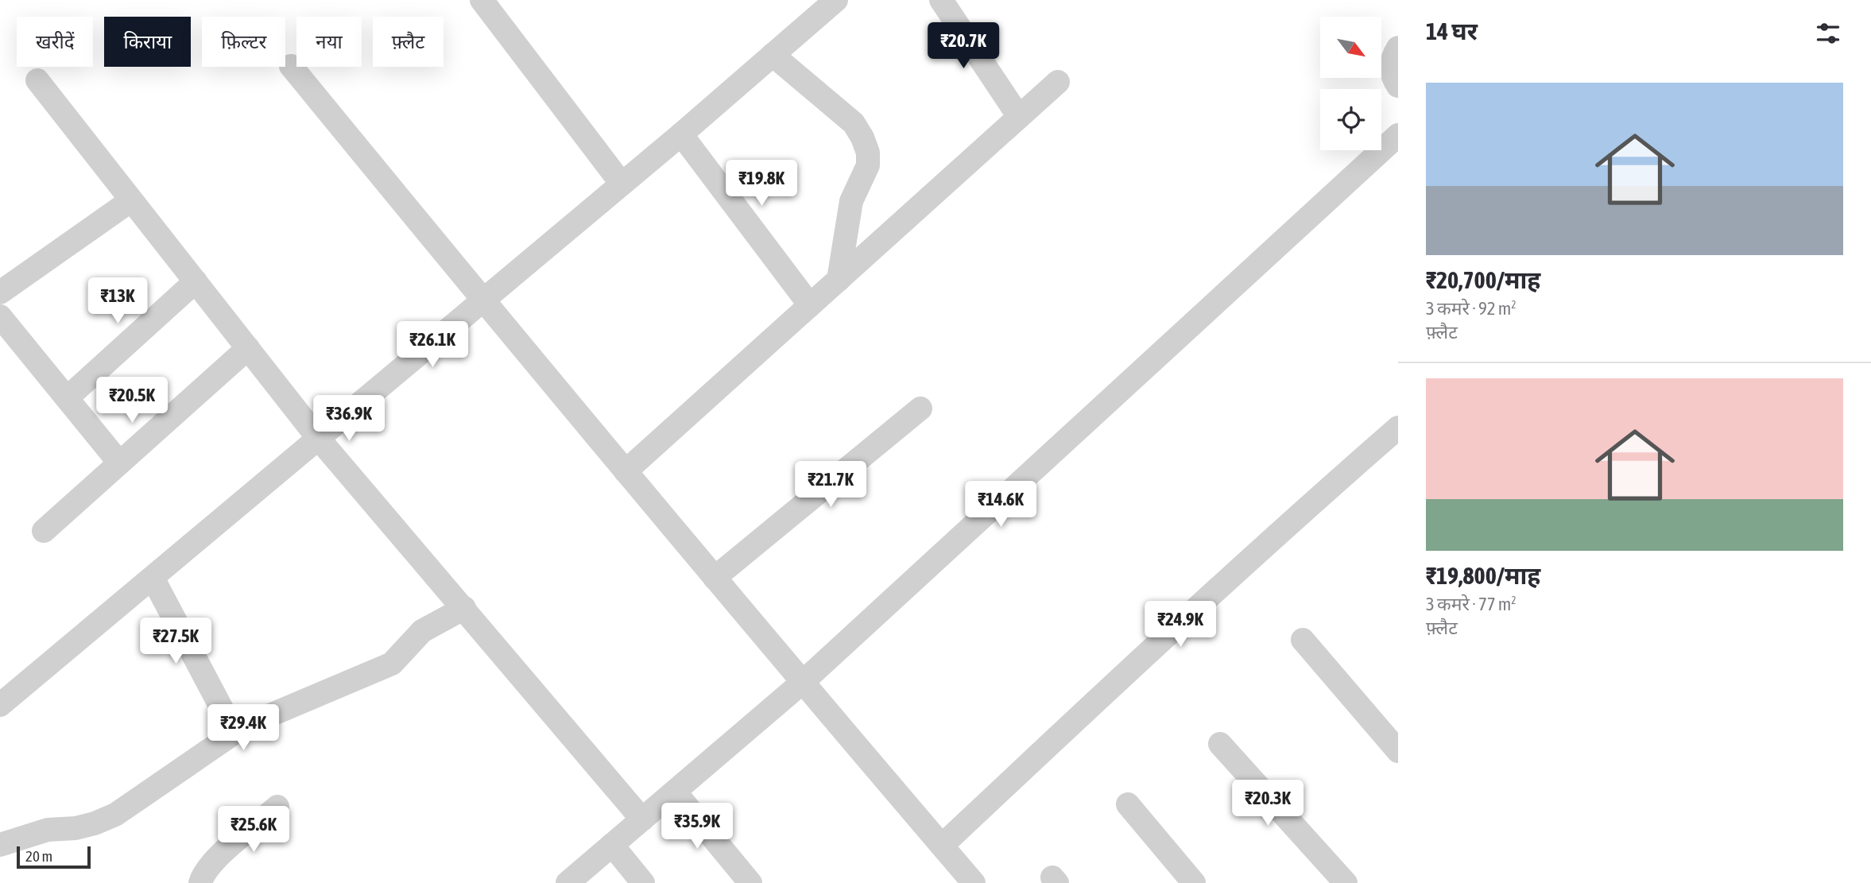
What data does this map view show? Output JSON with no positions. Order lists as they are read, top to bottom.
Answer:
{
  "scale_bar": "20 m",
  "north": "bottom right",
  "page": {
    "heading": "14 घर",
    "chip": [
      "खरीदें",
      "किराया",
      "फ़िल्टर",
      "नया",
      "फ़्लैट"
    ],
    "price": [
      "₹20.7K",
      "₹19.8K",
      "₹13K",
      "₹26.1K",
      "₹20.5K",
      "₹36.9K",
      "₹21.7K",
      "₹14.6K",
      "₹24.9K",
      "₹27.5K",
      "₹29.4K",
      "₹20.3K",
      "₹35.9K",
      "₹25.6K"
    ],
    "list": [
      {
        "name": "₹20,700/माह",
        "note": "3 कमरे · 92 m² · फ़्लैट"
      },
      {
        "name": "₹19,800/माह",
        "note": "3 कमरे · 77 m² · फ़्लैट"
      }
    ],
    "scale": "20 m"
  }
}
